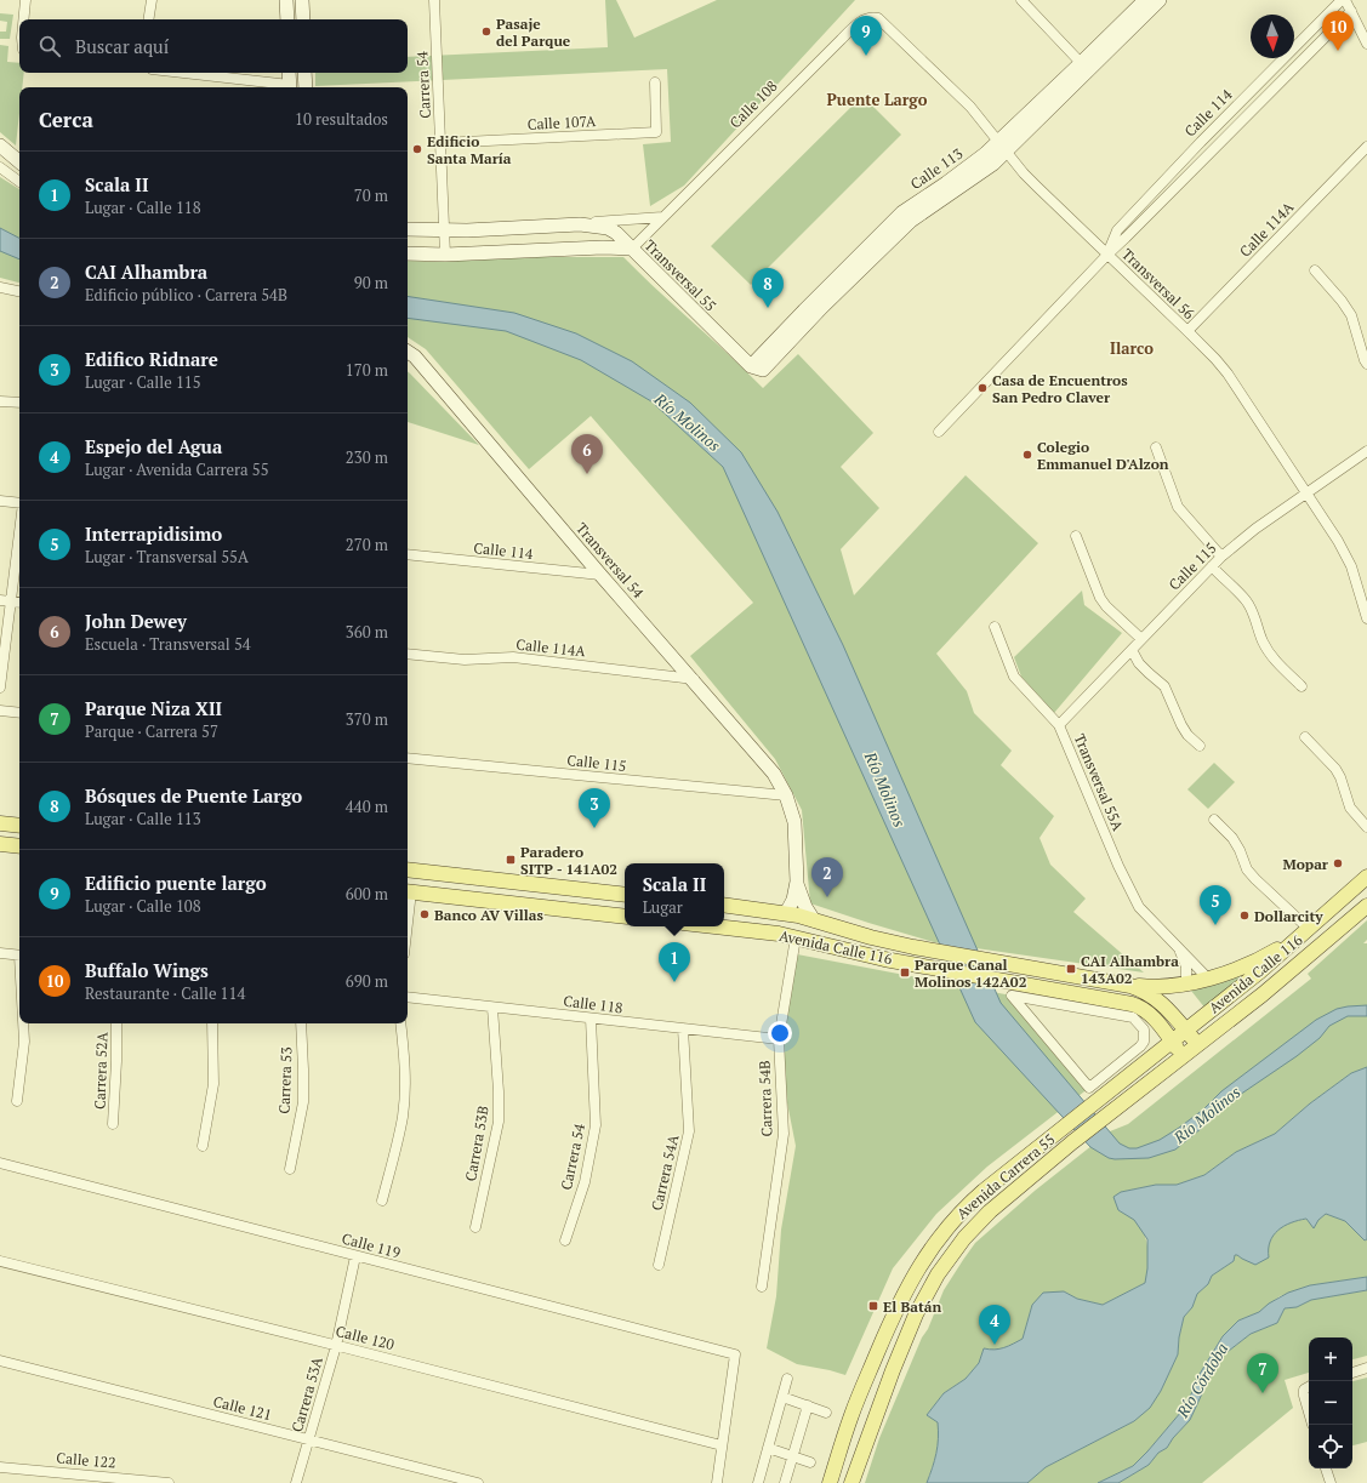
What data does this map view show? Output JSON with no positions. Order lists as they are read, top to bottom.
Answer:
{
  "streets": {
    "main road": ["Avenida Calle 116", "Avenida Carrera 55"],
    "street": [
      "Carrera 54",
      "Calle 108",
      "Calle 114",
      "Calle 107A",
      "Calle 113",
      "Calle 114A",
      "Transversal 55",
      "Transversal 56",
      "Transversal 54",
      "Calle 115",
      "Transversal 55A",
      "Calle 118",
      "Carrera 52A",
      "Carrera 53",
      "Carrera 54B",
      "Carrera 53B",
      "Carrera 54A",
      "Calle 119",
      "Calle 120",
      "Carrera 53A",
      "Calle 121",
      "Calle 122"
    ]
  },
  "crossings": [
    ["Carrera 54", "Calle 107A"],
    ["Carrera 54", "Calle 118"],
    ["Calle 108", "Transversal 55"],
    ["Calle 108", "Transversal 56"],
    ["Calle 114", "Transversal 56"],
    ["Calle 114", "Transversal 54"],
    ["Calle 113", "Transversal 55"],
    ["Calle 113", "Transversal 56"],
    ["Calle 114A", "Transversal 56"],
    ["Calle 114A", "Transversal 54"],
    ["Transversal 56", "Calle 115"],
    ["Transversal 54", "Calle 115"],
    ["Calle 115", "Transversal 55A"],
    ["Avenida Calle 116", "Carrera 54B"],
    ["Avenida Calle 116", "Avenida Carrera 55"],
    ["Calle 118", "Carrera 54B"],
    ["Calle 118", "Carrera 53B"],
    ["Calle 118", "Carrera 54A"],
    ["Calle 119", "Calle 120"],
    ["Calle 119", "Carrera 53A"],
    ["Calle 120", "Carrera 53A"],
    ["Carrera 53A", "Calle 121"]
  ],
  "districts": ["Puente Largo", "Ilarco"],
  "water": ["Río Molinos", "Río Córdoba"],
  "places": {
    "other": [
      "Pasaje del Parque",
      "Edificio Santa María",
      "Casa de Encuentros San Pedro Claver",
      "Colegio Emmanuel D'Alzon",
      "Mopar",
      "Banco AV Villas",
      "Dollarcity"
    ],
    "transit": [
      "Paradero SITP - 141A02",
      "CAI Alhambra 143A02",
      "Parque Canal Molinos 142A02",
      "El Batán"
    ]
  },
  "north": "bottom",
  "page": {
    "pins": [
      "10",
      "9",
      "8",
      "6",
      "3",
      "2",
      "5",
      "1",
      "4",
      "7"
    ],
    "search": "Buscar aquí",
    "heading": ["Cerca", "10 resultados"],
    "list": [
      {
        "mark": "1",
        "name": "Scala II",
        "note": "Lugar · Calle 118",
        "value": "70 m"
      },
      {
        "mark": "2",
        "name": "CAI Alhambra",
        "note": "Edificio público · Carrera 54B",
        "value": "90 m"
      },
      {
        "mark": "3",
        "name": "Edifico Ridnare",
        "note": "Lugar · Calle 115",
        "value": "170 m"
      },
      {
        "mark": "4",
        "name": "Espejo del Agua",
        "note": "Lugar · Avenida Carrera 55",
        "value": "230 m"
      },
      {
        "mark": "5",
        "name": "Interrapidisimo",
        "note": "Lugar · Transversal 55A",
        "value": "270 m"
      },
      {
        "mark": "6",
        "name": "John Dewey",
        "note": "Escuela · Transversal 54",
        "value": "360 m"
      },
      {
        "mark": "7",
        "name": "Parque Niza XII",
        "note": "Parque · Carrera 57",
        "value": "370 m"
      },
      {
        "mark": "8",
        "name": "Bósques de Puente Largo",
        "note": "Lugar · Calle 113",
        "value": "440 m"
      },
      {
        "mark": "9",
        "name": "Edificio puente largo",
        "note": "Lugar · Calle 108",
        "value": "600 m"
      },
      {
        "mark": "10",
        "name": "Buffalo Wings",
        "note": "Restaurante · Calle 114",
        "value": "690 m"
      }
    ],
    "popup": ["Scala II", "Lugar"],
    "map_buttons": ["+", "−"]
  }
}
